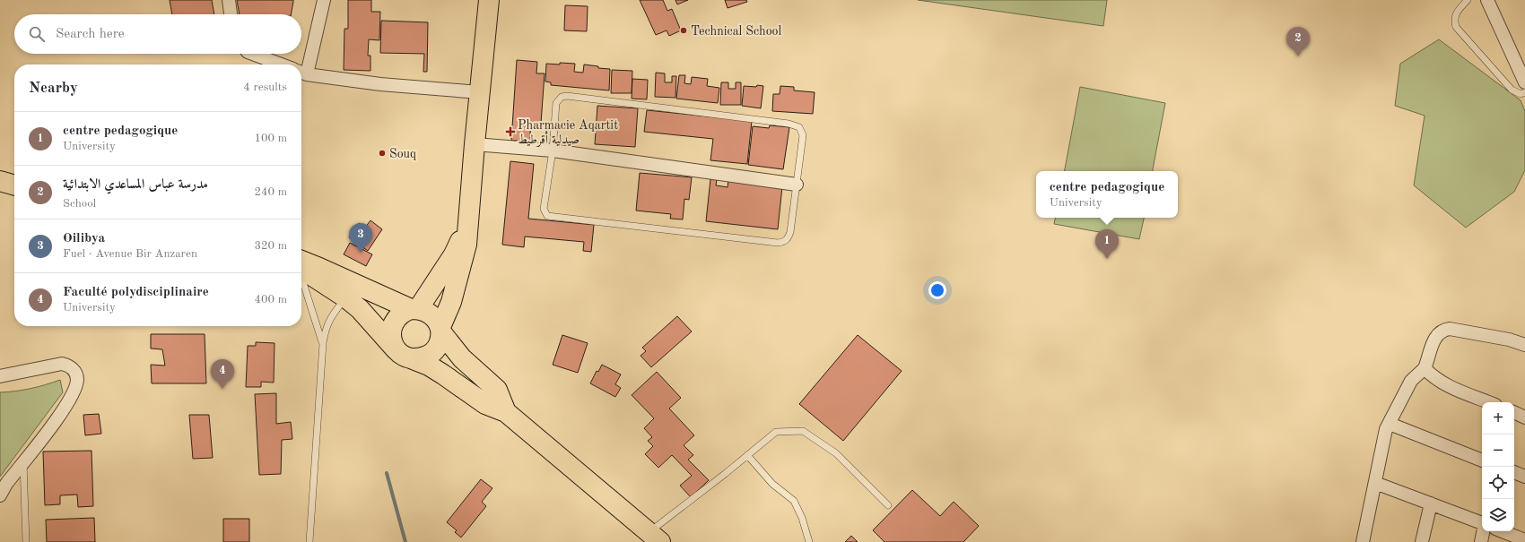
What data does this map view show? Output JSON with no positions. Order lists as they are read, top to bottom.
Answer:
{
  "places": {
    "other": ["Technical School", "Souq"],
    "health": ["Pharmacie Aqartit صيدلية أقرطيط"]
  },
  "page": {
    "search": "Search here",
    "pins": [
      "2",
      "3",
      "1",
      "4"
    ],
    "heading": ["Nearby", "4 results"],
    "list": [
      {
        "mark": "1",
        "name": "centre pedagogique",
        "note": "University",
        "value": "100 m"
      },
      {
        "mark": "2",
        "name": "مدرسة عباس المساعدي الابتدائية",
        "note": "School",
        "value": "240 m"
      },
      {
        "mark": "3",
        "name": "Oilibya",
        "note": "Fuel · Avenue Bir Anzaren",
        "value": "320 m"
      },
      {
        "mark": "4",
        "name": "Faculté polydisciplinaire",
        "note": "University",
        "value": "400 m"
      }
    ],
    "popup": ["centre pedagogique", "University"],
    "map_buttons": ["+", "−"]
  }
}
